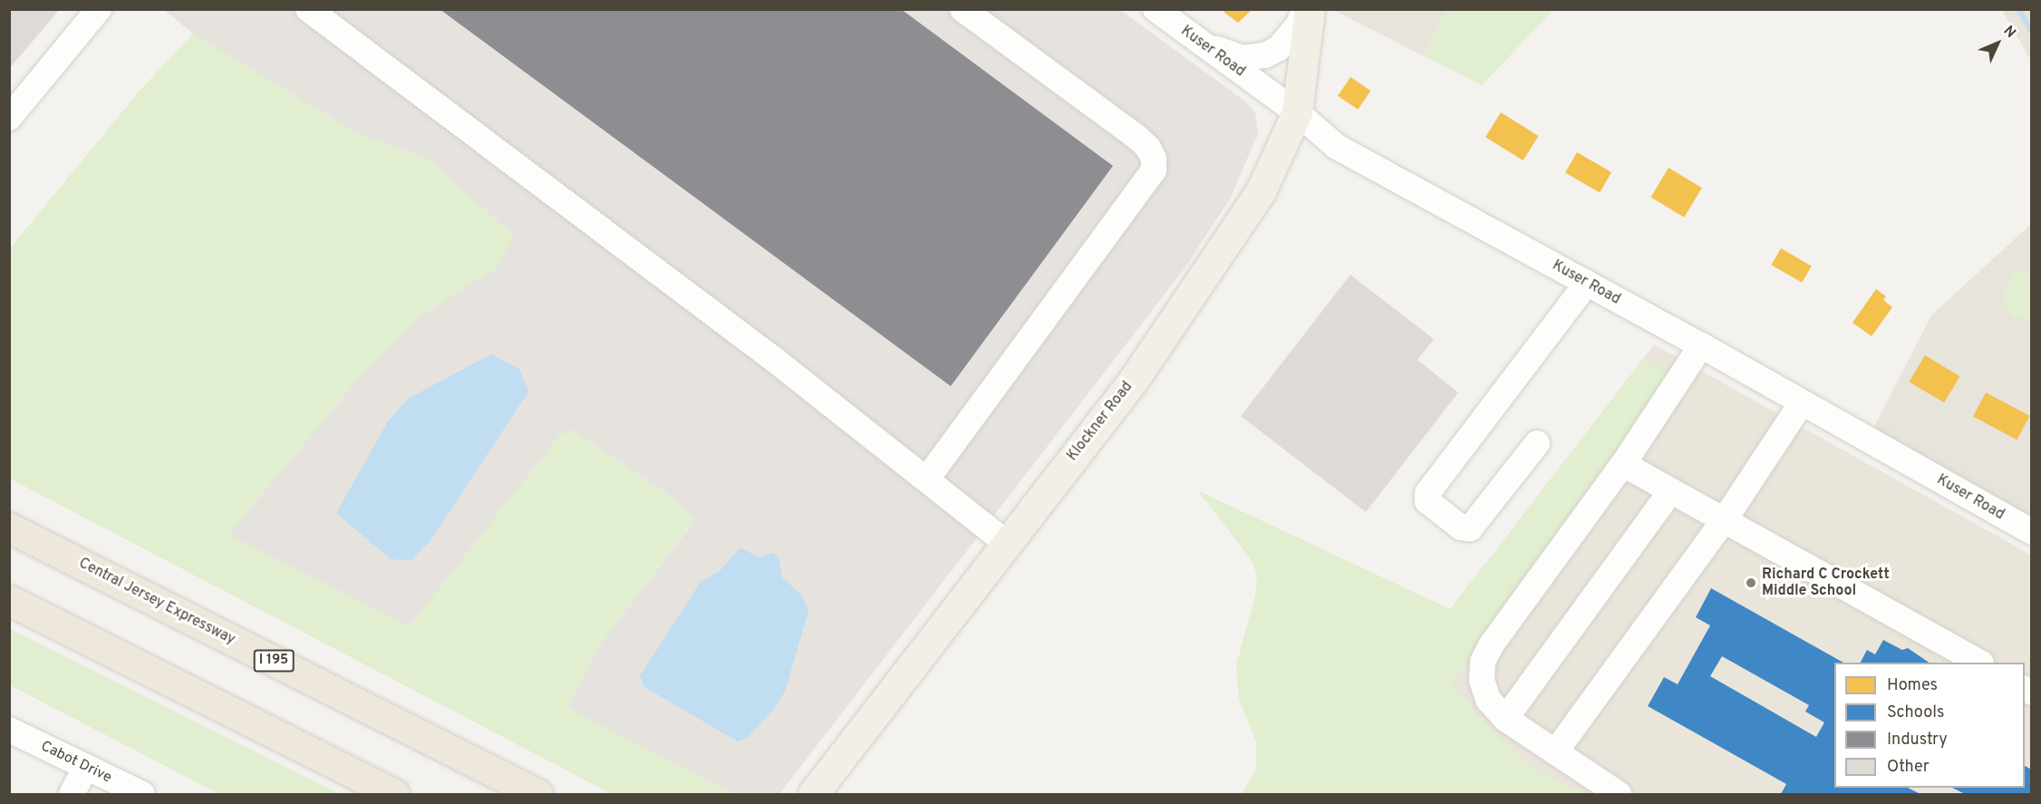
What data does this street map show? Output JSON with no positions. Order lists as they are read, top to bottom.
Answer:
{
  "streets": {
    "highway": ["Central Jersey Expressway", "I 195"],
    "main road": ["Klockner Road"],
    "street": ["Kuser Road", "Cabot Drive"]
  },
  "crossings": [
    ["Kuser Road", "Klockner Road"]
  ],
  "places": ["Richard C Crockett Middle School"],
  "legend": [
    "Homes",
    "Schools",
    "Industry",
    "Other"
  ],
  "north": "top right"
}
